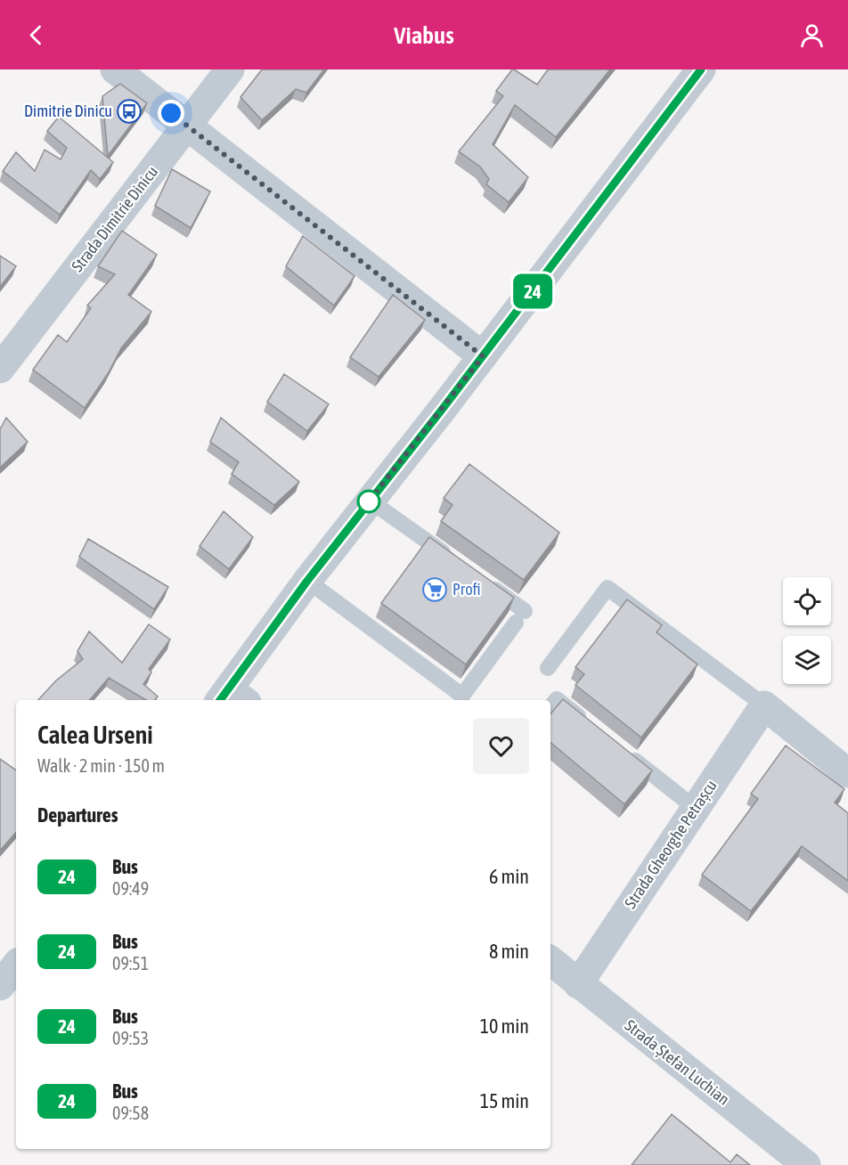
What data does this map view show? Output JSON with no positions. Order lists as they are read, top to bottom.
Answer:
{
  "streets": {
    "street": ["Strada Dimitrie Dinicu", "Strada Gheorghe Petrașcu", "Strada Ștefan Luchian"]
  },
  "crossings": [
    ["Strada Gheorghe Petrașcu", "Strada Ștefan Luchian"]
  ],
  "places": {
    "bus stop": ["Dimitrie Dinicu"],
    "supermarket": ["Profi"]
  },
  "lines": ["bus line 24"],
  "page": {
    "header": "Viabus",
    "on_map": "24",
    "heading": [
      ["Calea Urseni", "Walk · 2 min · 150 m"],
      "Departures"
    ],
    "list": [
      {
        "mark": "24",
        "name": "Bus",
        "note": "09:49",
        "value": "6 min"
      },
      {
        "mark": "24",
        "name": "Bus",
        "note": "09:51",
        "value": "8 min"
      },
      {
        "mark": "24",
        "name": "Bus",
        "note": "09:53",
        "value": "10 min"
      },
      {
        "mark": "24",
        "name": "Bus",
        "note": "09:58",
        "value": "15 min"
      }
    ]
  }
}
